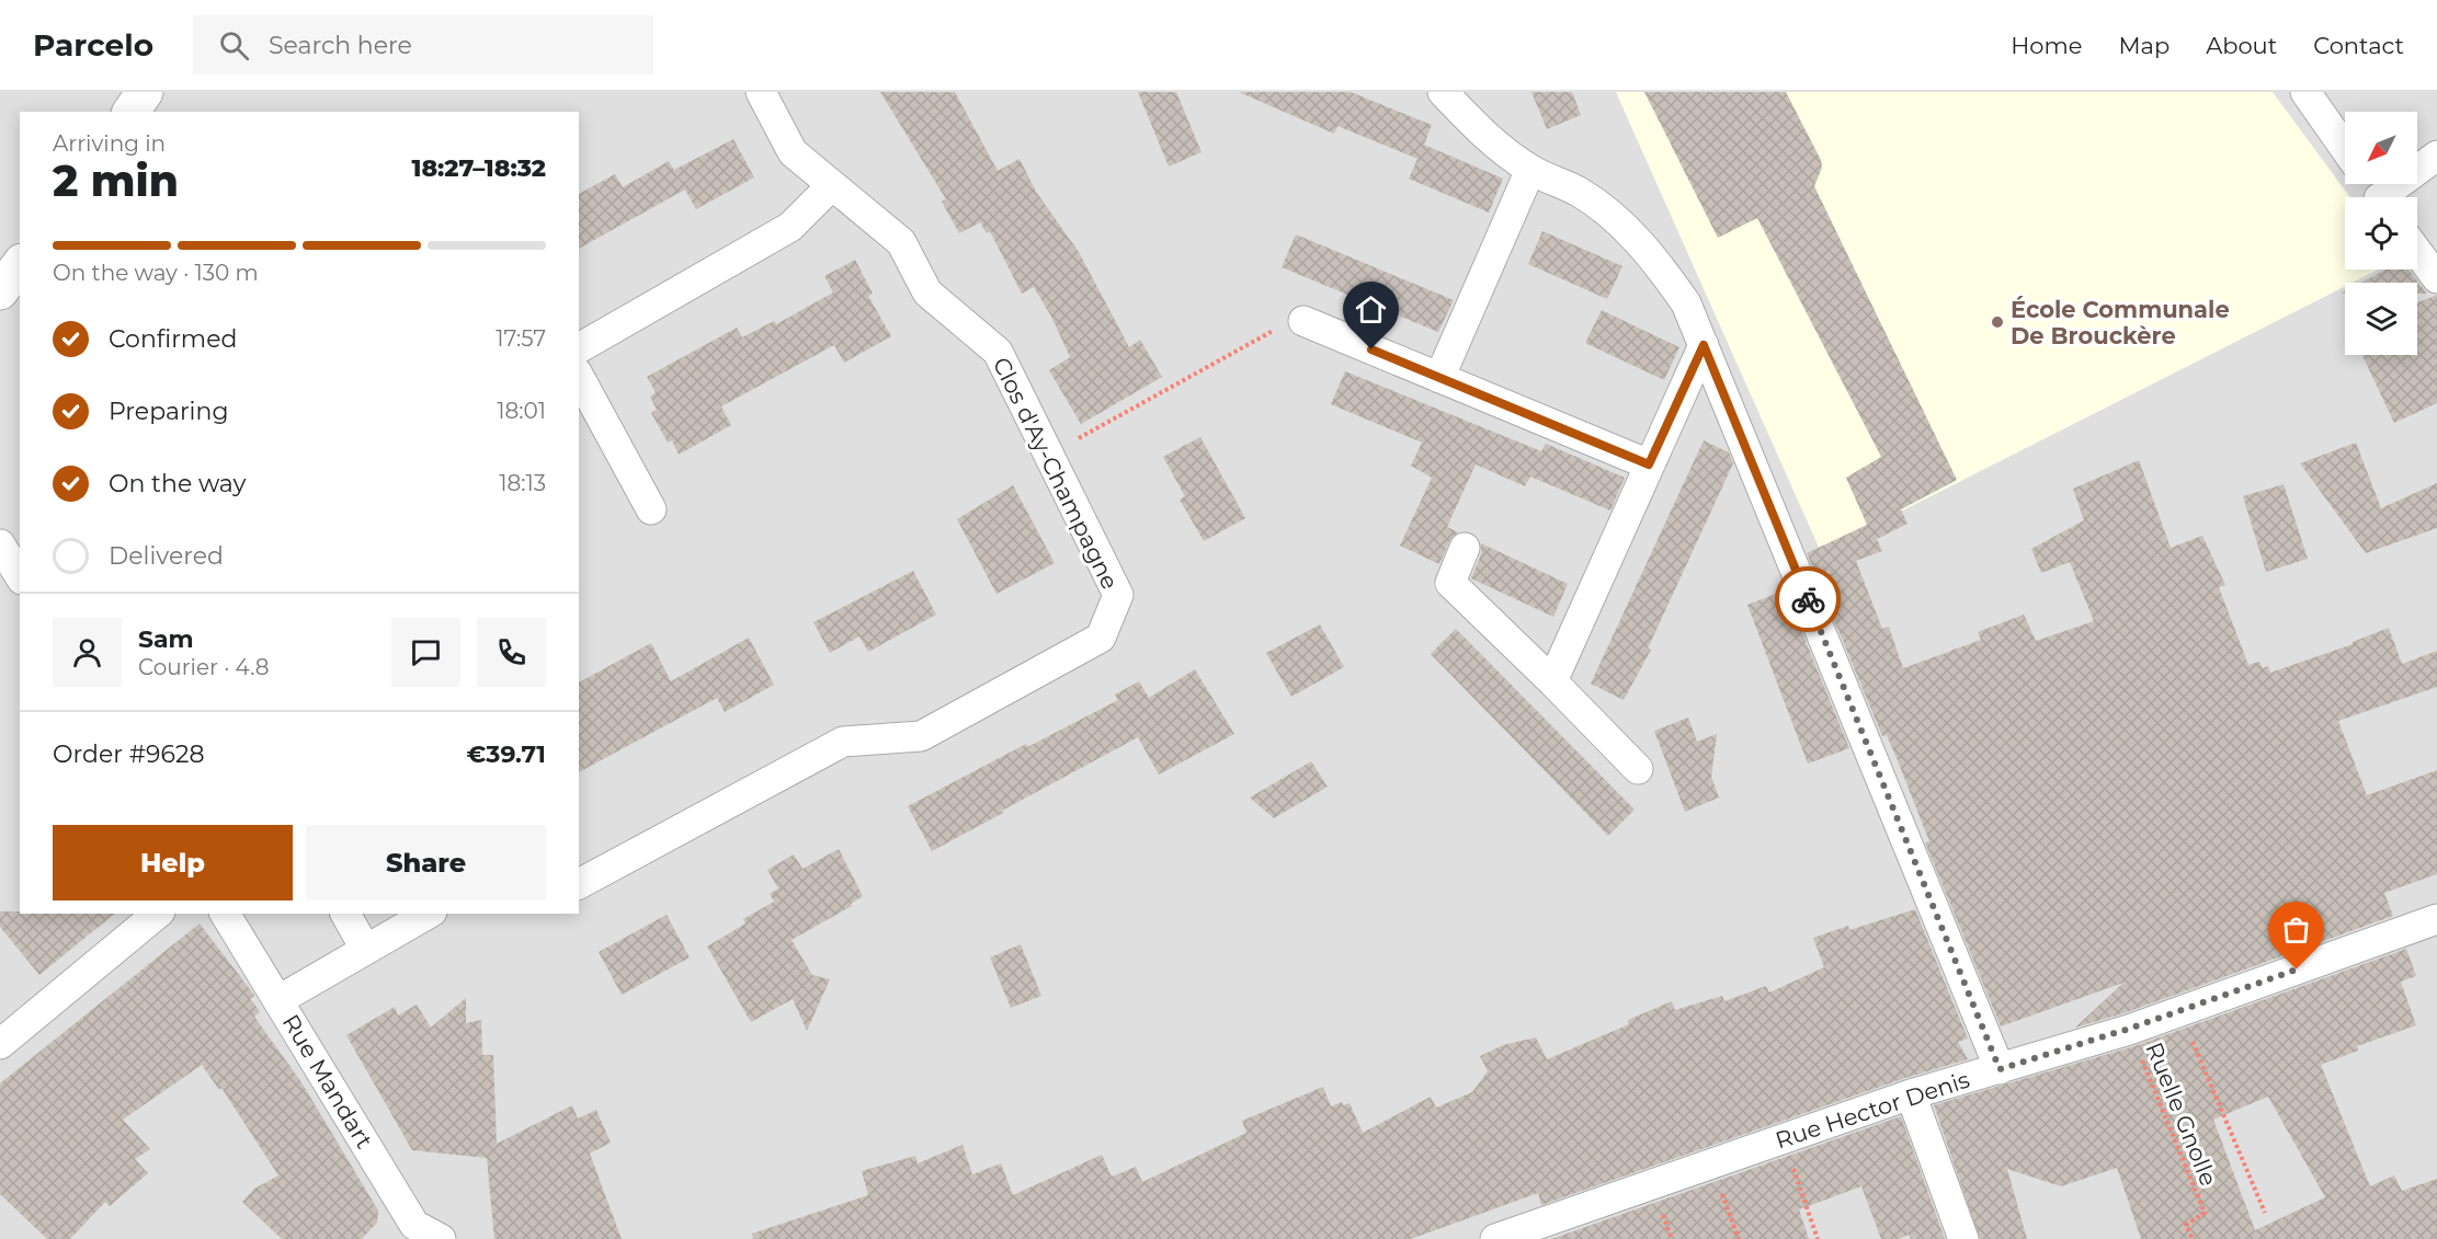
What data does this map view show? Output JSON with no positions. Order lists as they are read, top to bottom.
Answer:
{
  "streets": {
    "street": ["Clos d'Ay-Champagne", "Rue Mandart", "Rue Hector Denis"],
    "path": ["Ruelle Gnolle"]
  },
  "crossings": [
    ["Rue Hector Denis", "Ruelle Gnolle"]
  ],
  "places": ["École Communale De Brouckère"],
  "north": "bottom left",
  "page": {
    "header": "Parcelo",
    "search": "Search here",
    "nav": [
      "Home",
      "Map",
      "About",
      "Contact"
    ],
    "heading": ["2 min", "Arriving in", "18:27–18:32"],
    "panel": [
      "Sam",
      "Courier · 4.8",
      "Order #9628",
      "€39.71"
    ],
    "bar": "On the way · 130 m",
    "list": [
      ["Confirmed", "17:57"],
      ["Preparing", "18:01"],
      ["On the way", "18:13"],
      "Delivered"
    ],
    "buttons": ["Help", "Share"]
  }
}
